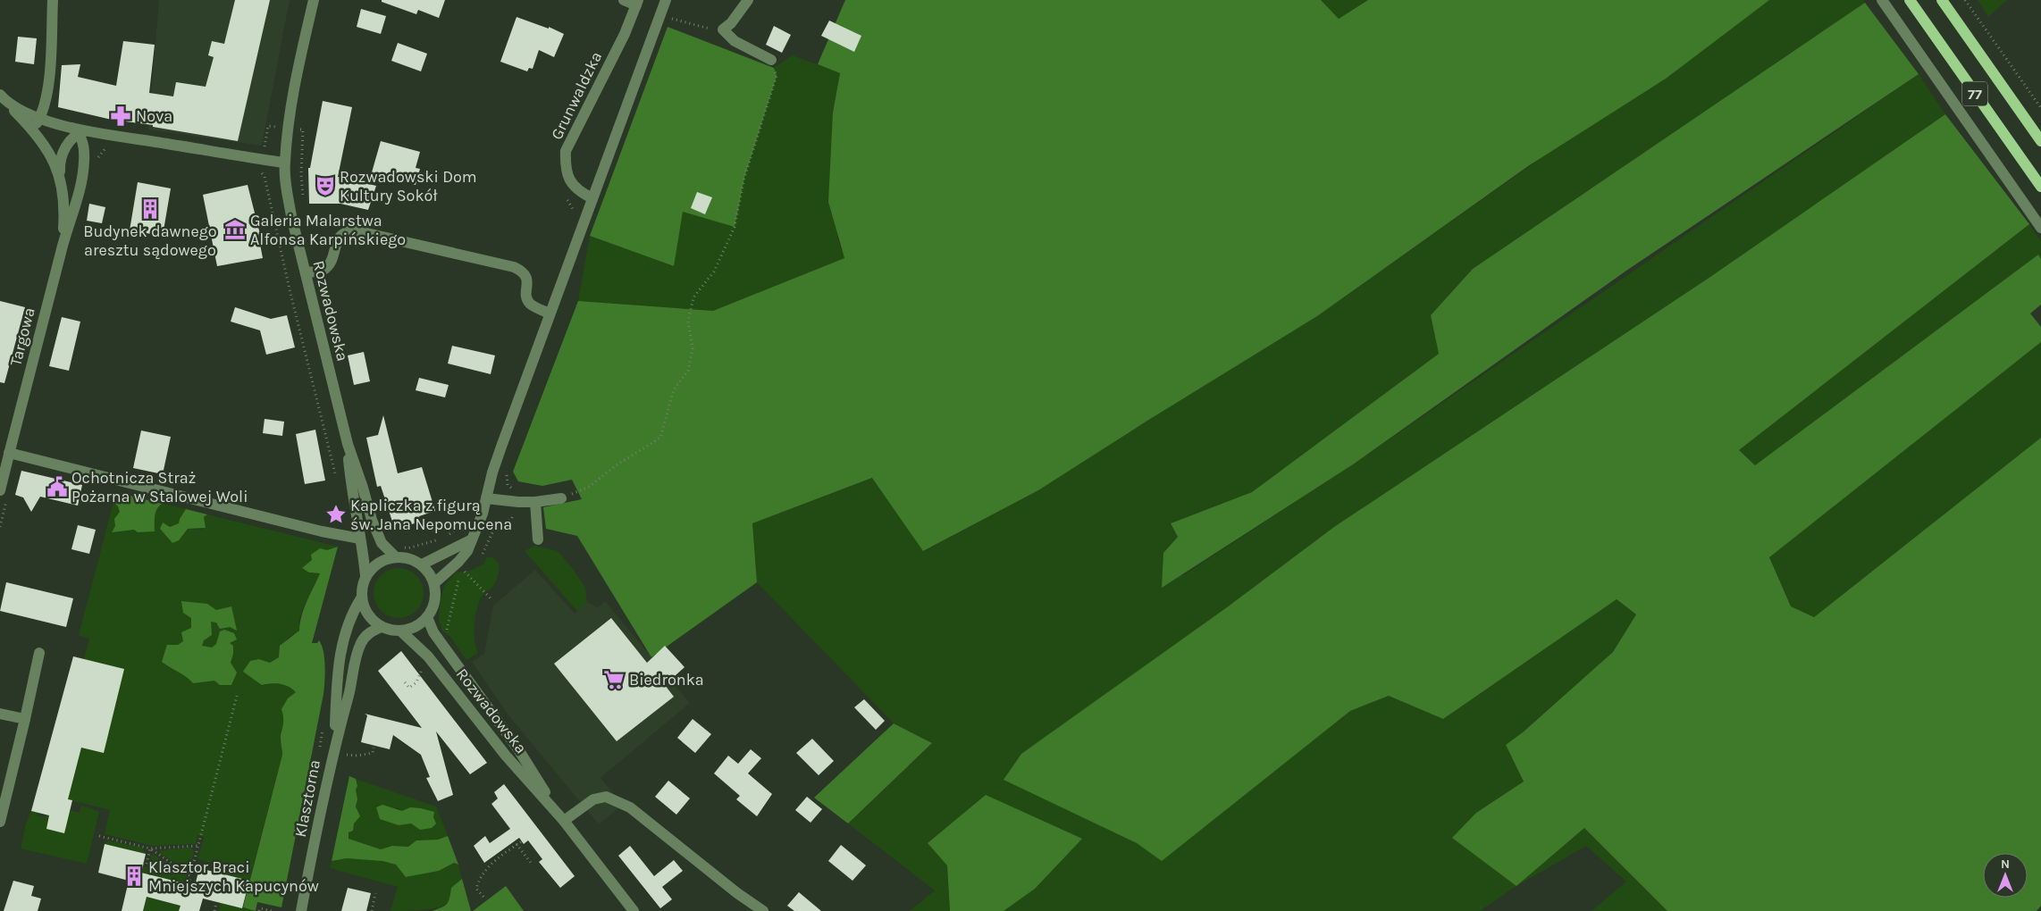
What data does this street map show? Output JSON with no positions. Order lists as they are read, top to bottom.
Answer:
{
  "streets": {
    "main road": ["77"],
    "street": [
      "Grunwaldzka",
      "Rozwadowska",
      "Targowa",
      "Klasztorna"
    ]
  },
  "crossings": [
    ["Rozwadowska", "Klasztorna"]
  ],
  "places": {
    "pharmacy": ["Nova"],
    "theatre": ["Rozwadowski Dom Kultury Sokół"],
    "building": ["Budynek dawnego aresztu sądowego", "Klasztor Braci Mniejszych Kapucynów"],
    "museum": ["Galeria Malarstwa Alfonsa Karpińskiego"],
    "public building": ["Ochotnicza Straż Pożarna w Stalowej Woli"],
    "place": ["Kapliczka z figurą św. Jana Nepomucena"],
    "supermarket": ["Biedronka"]
  },
  "north": "top"
}
